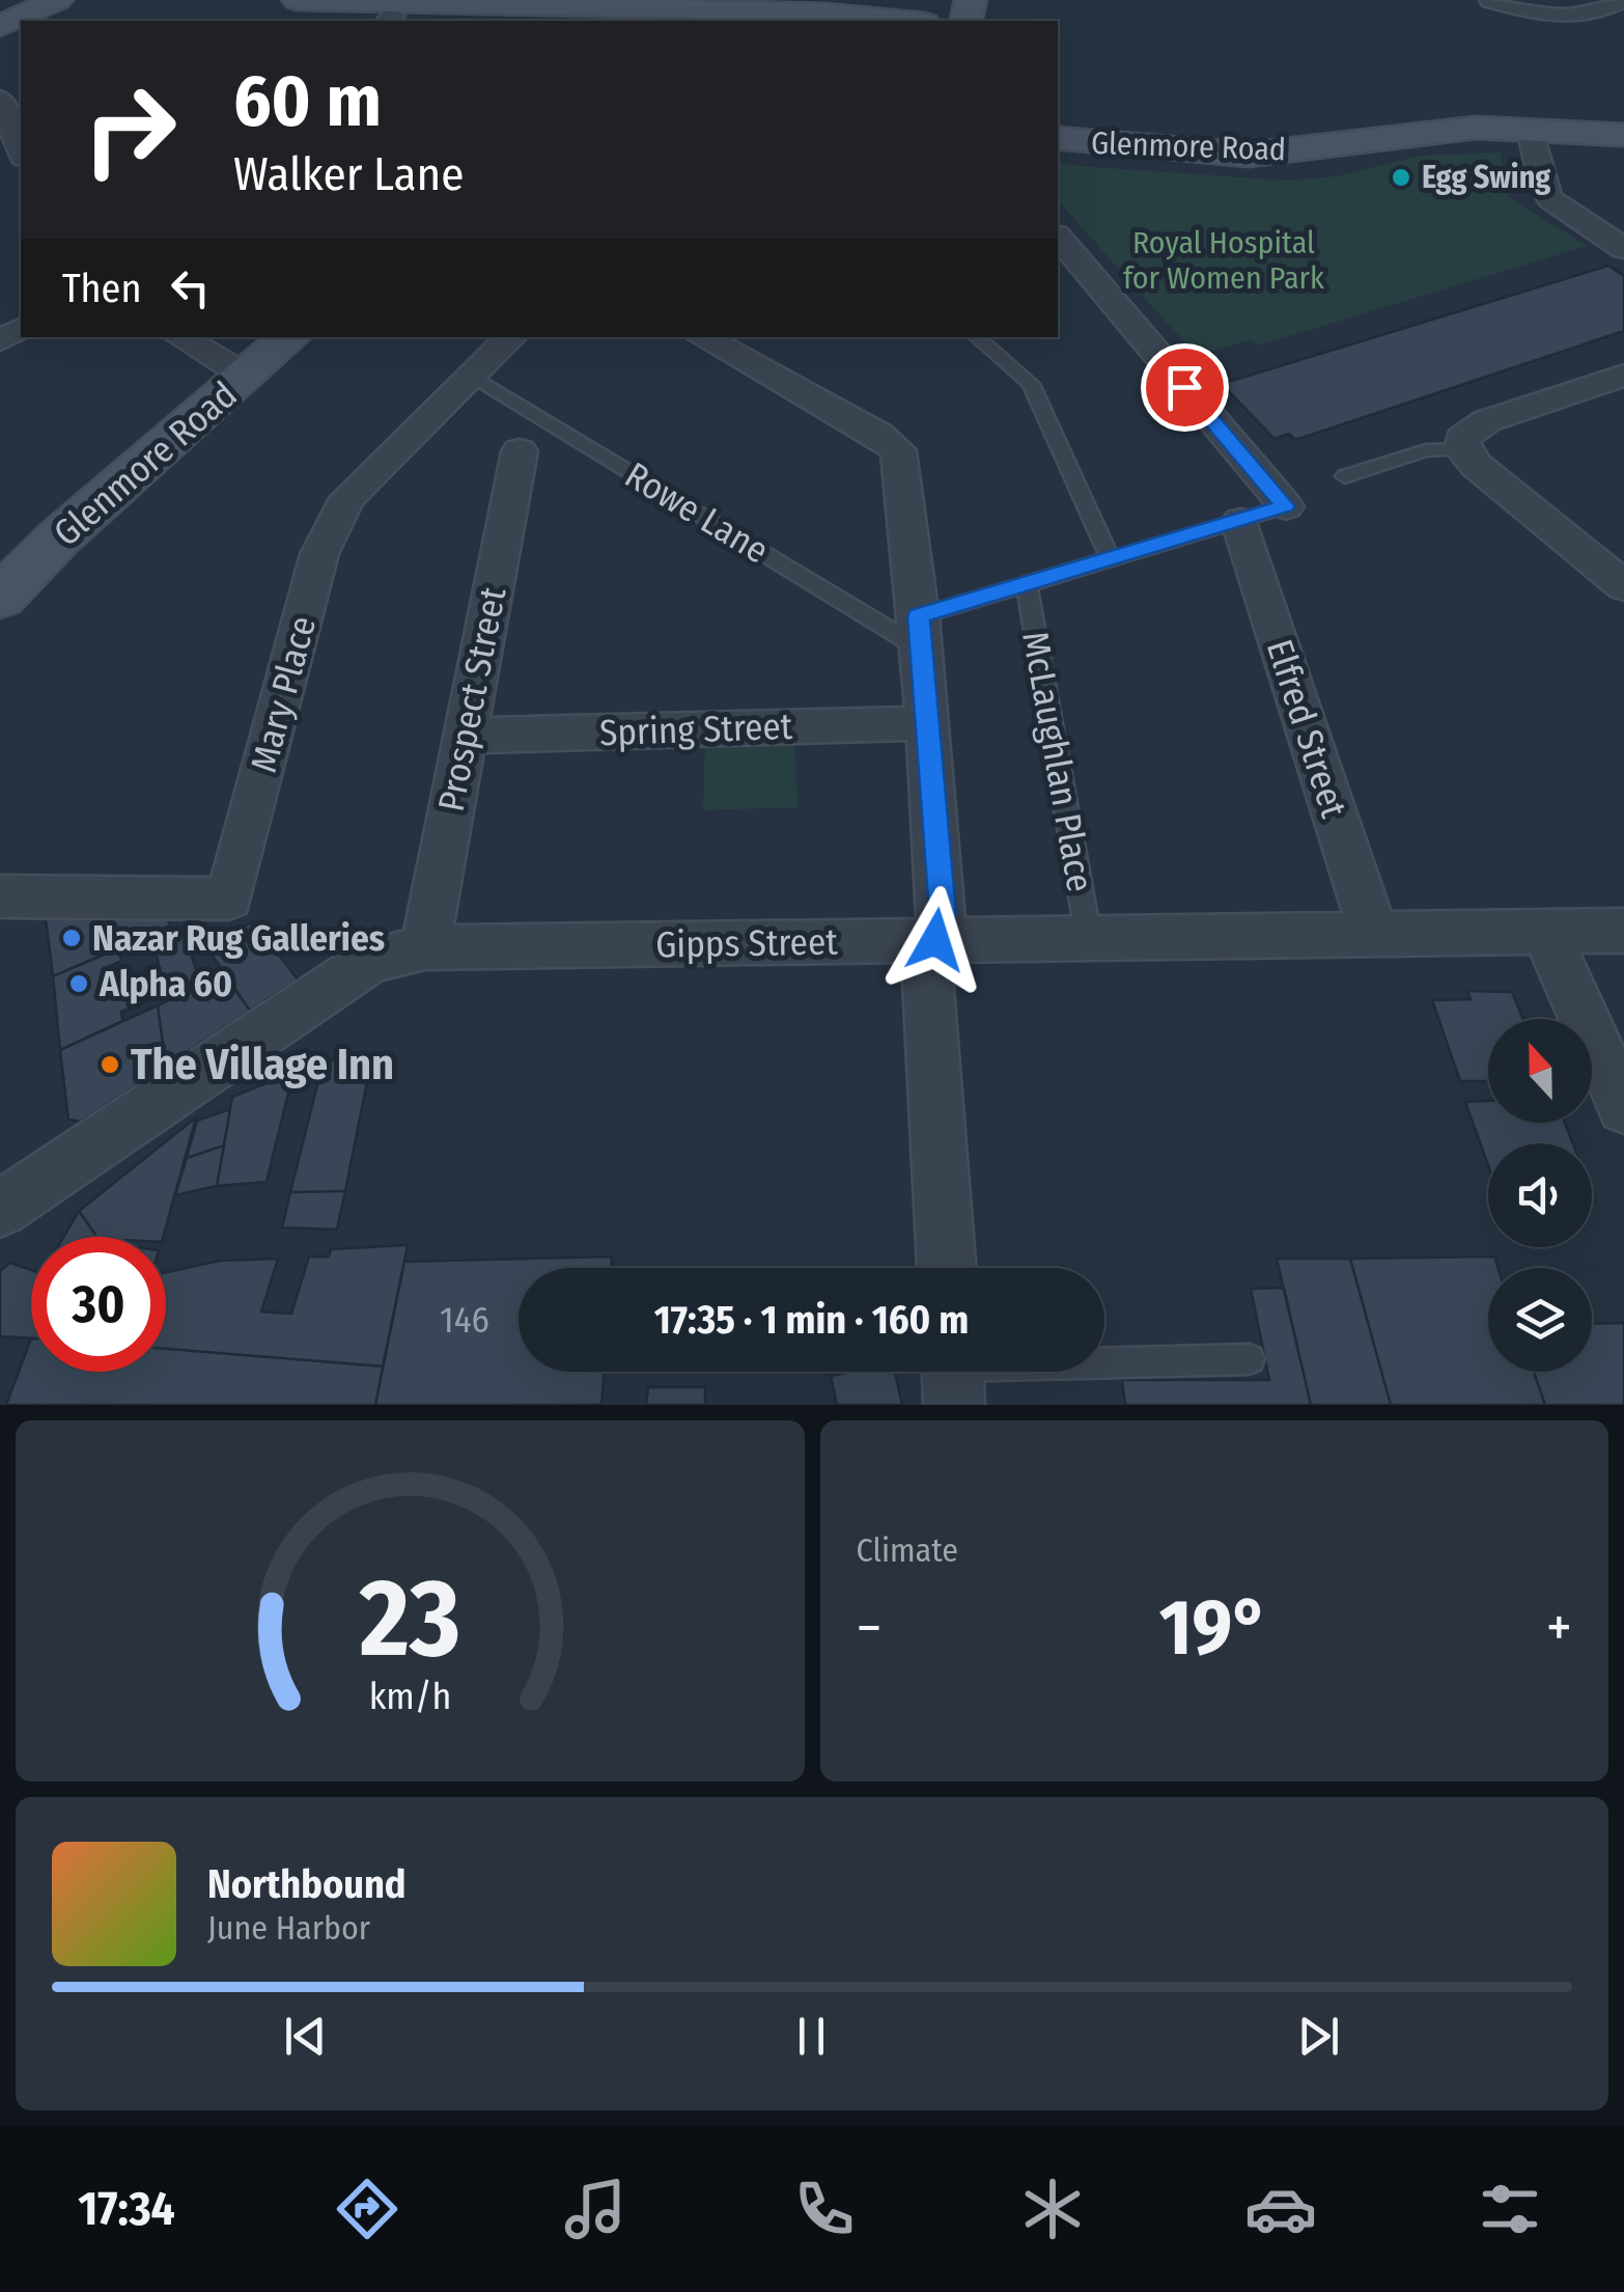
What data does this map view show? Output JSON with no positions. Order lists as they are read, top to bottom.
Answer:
{
  "streets": {
    "street": [
      "Glenmore Road",
      "Mary Place",
      "Prospect Street",
      "Elfred Street",
      "Spring Street",
      "Gipps Street"
    ],
    "lane": ["Rowe Lane", "McLaughlan Place"]
  },
  "crossings": [
    ["Rowe Lane", "Mary Place"],
    ["Prospect Street", "Spring Street"],
    ["Prospect Street", "Gipps Street"],
    ["Elfred Street", "Gipps Street"],
    ["McLaughlan Place", "Gipps Street"]
  ],
  "parks": ["Royal Hospital for Women Park"],
  "places": [
    "Egg Swing",
    "Nazar Rug Galleries",
    "Alpha 60",
    "The Village Inn"
  ],
  "house_numbers": ["146"],
  "north": "top",
  "page": {
    "turn": ["60 m", "Walker Lane"],
    "then": "Then",
    "limit": "30",
    "trip": "17:35 · 1 min · 160 m",
    "tile": "Climate",
    "heat": ["−", "19°", "+"],
    "song": ["Northbound", "June Harbor"],
    "tabs": "17:34",
    "gauge": ["23", "km/h"]
  }
}
